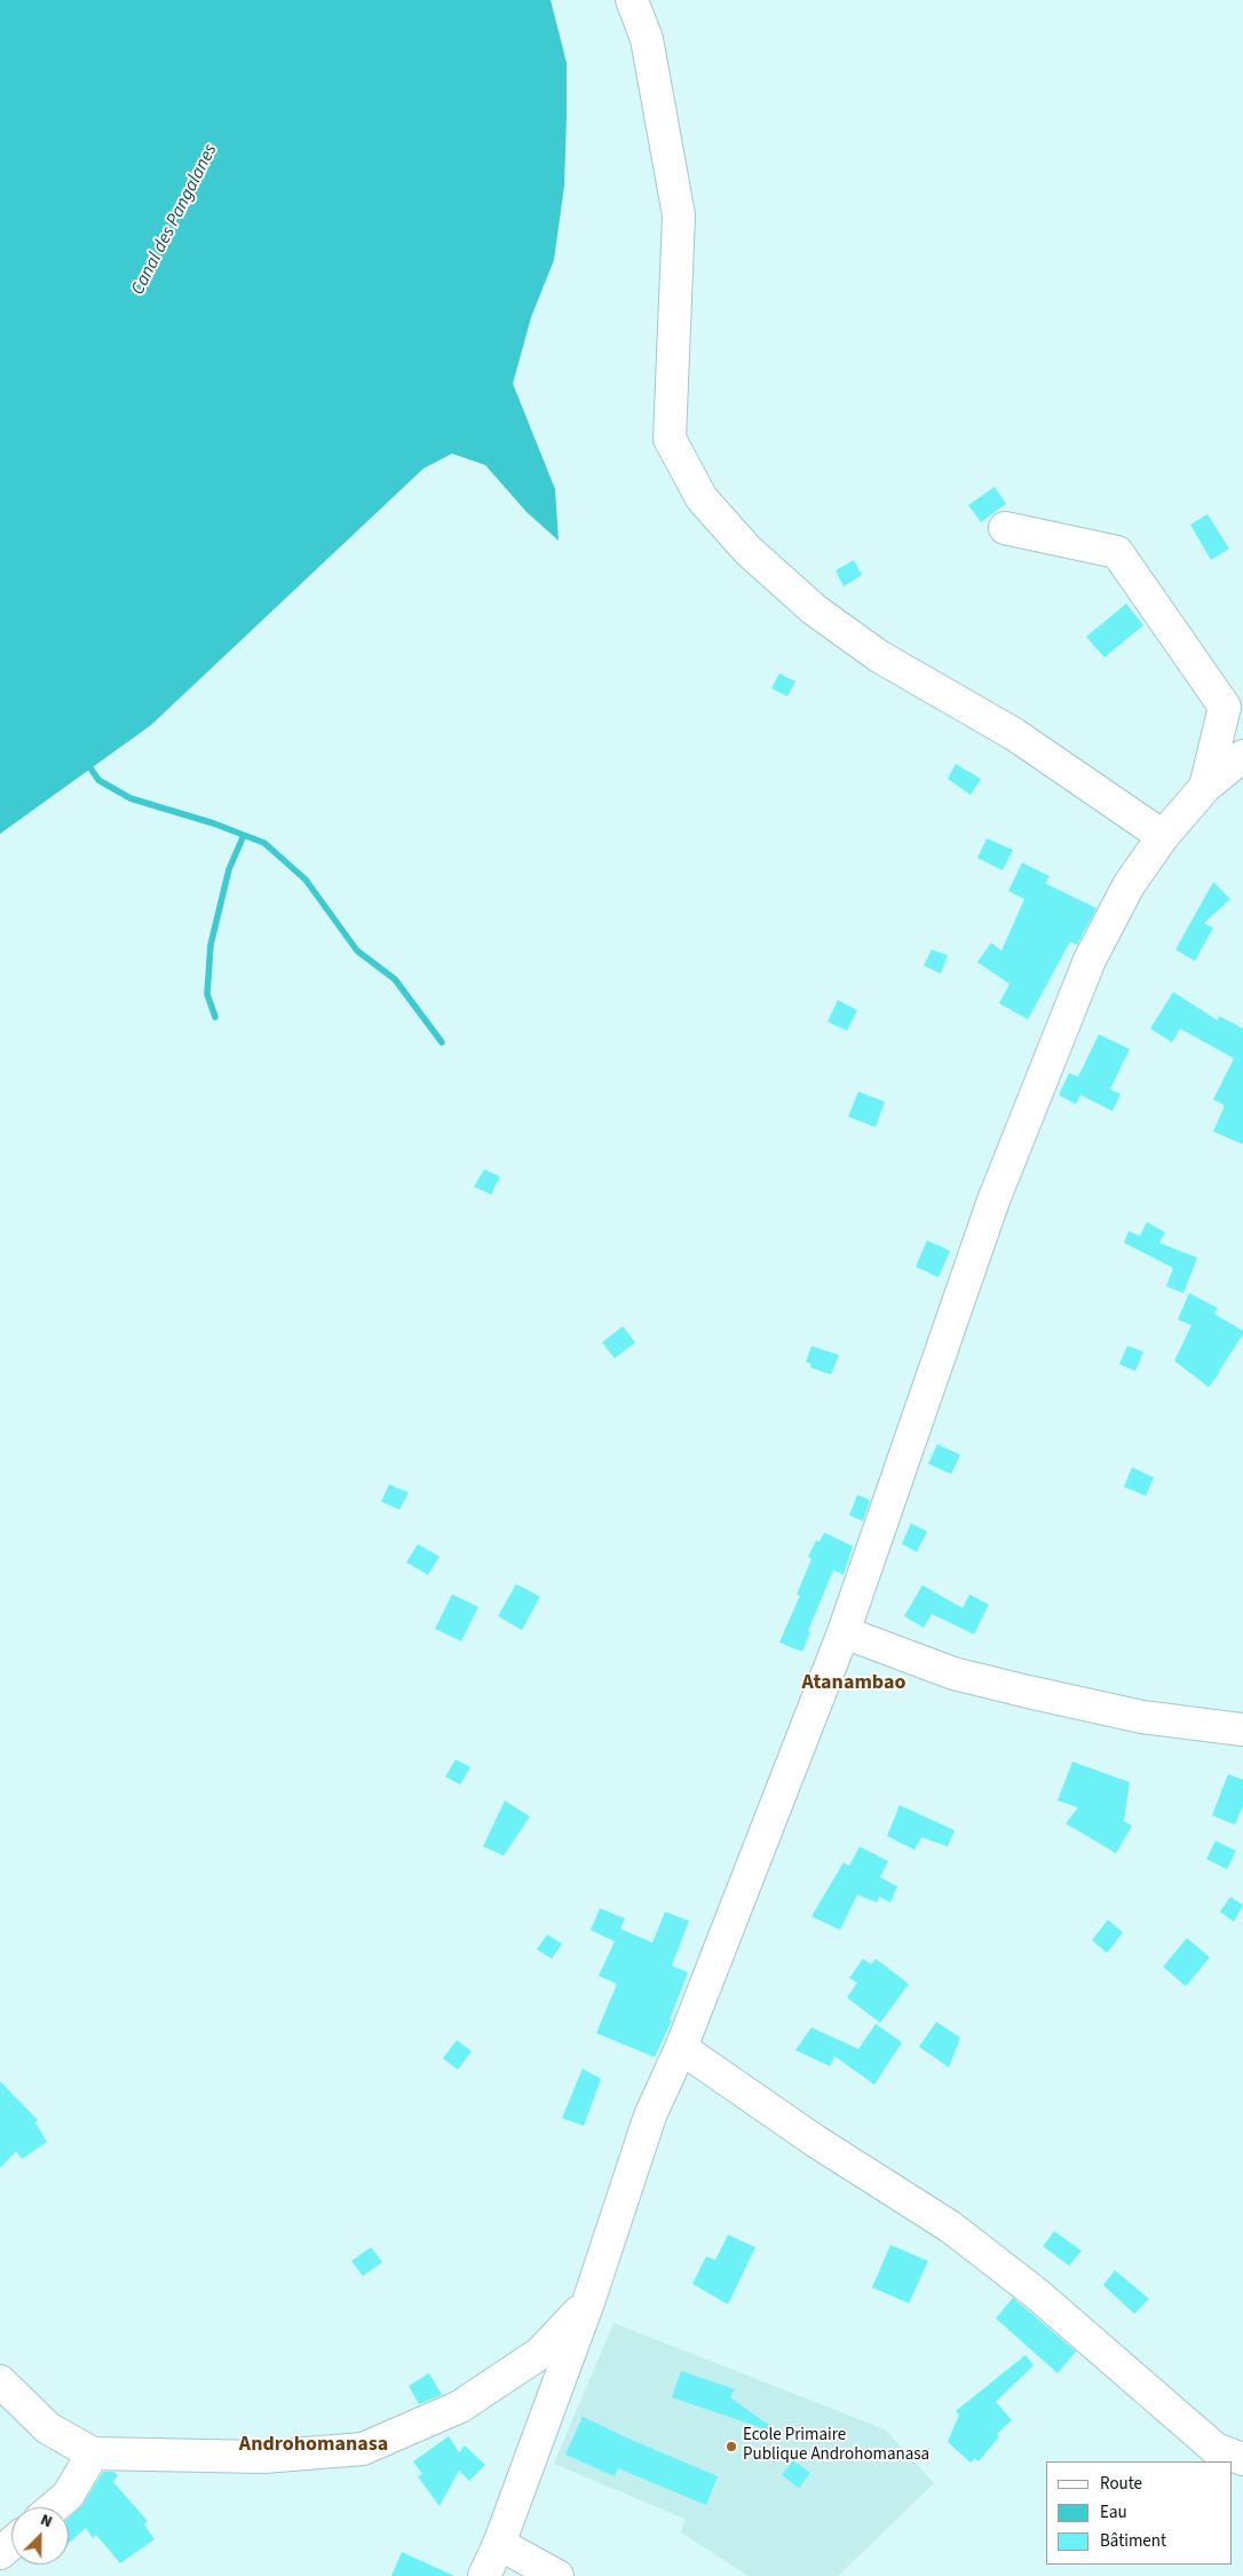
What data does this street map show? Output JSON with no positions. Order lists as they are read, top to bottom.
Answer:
{
  "districts": ["Atanambao", "Androhomanasa"],
  "water": ["Canal des Pangalanes"],
  "places": ["Ecole Primaire Publique Androhomanasa"],
  "legend": ["Route", "Eau", "Bâtiment"],
  "north": "top right"
}
